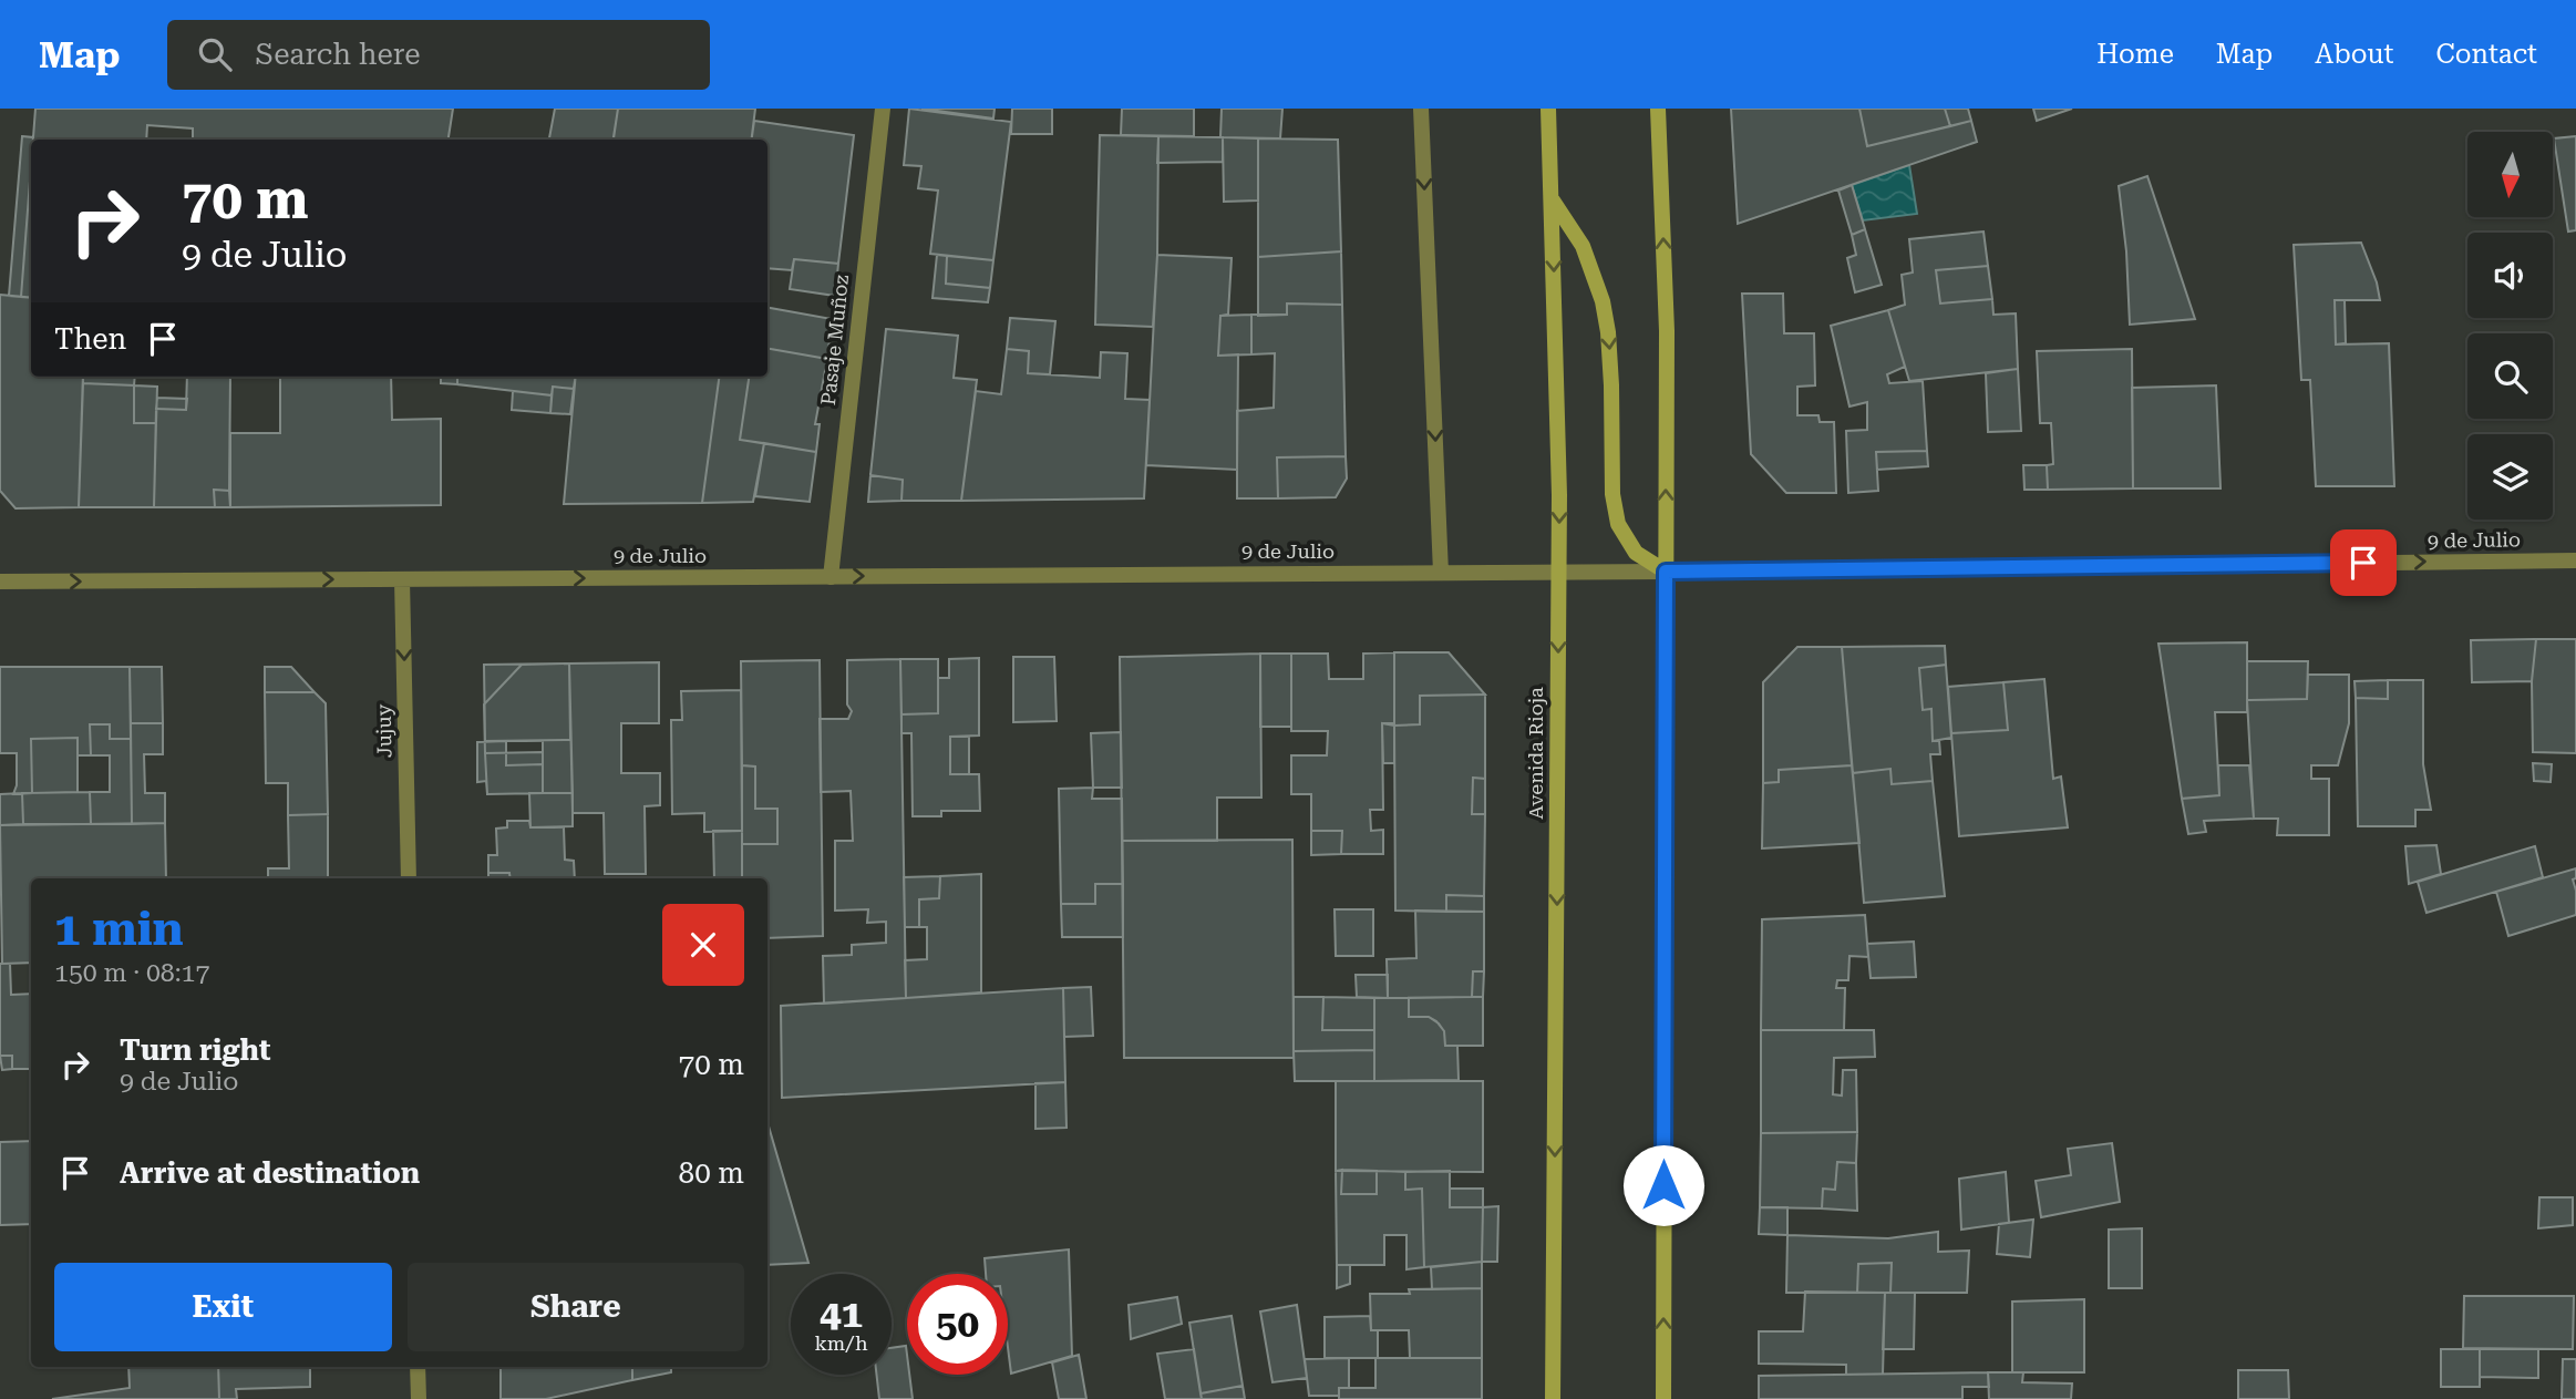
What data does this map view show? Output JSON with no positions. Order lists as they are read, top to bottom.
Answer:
{
  "streets": {
    "main road": ["Avenida Rioja"],
    "street": ["Pasaje Muñoz", "9 de Julio", "Jujuy"]
  },
  "crossings": [
    ["Pasaje Muñoz", "9 de Julio"],
    ["9 de Julio", "Jujuy"],
    ["9 de Julio", "Avenida Rioja"]
  ],
  "one_way": ["9 de Julio", "Jujuy"],
  "north": "bottom",
  "page": {
    "header": "Map",
    "search": "Search here",
    "nav": [
      "Home",
      "Map",
      "About",
      "Contact"
    ],
    "turn": ["70 m", "9 de Julio"],
    "then": "Then",
    "heading": ["1 min", "150 m · 08:17"],
    "list": [
      {
        "name": "Turn right",
        "note": "9 de Julio",
        "value": "70 m"
      },
      {
        "name": "Arrive at destination",
        "value": "80 m"
      }
    ],
    "buttons": ["Exit", "Share"],
    "speed": "41 km/h",
    "limit": "50"
  }
}
